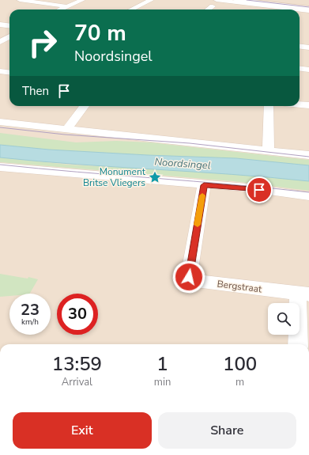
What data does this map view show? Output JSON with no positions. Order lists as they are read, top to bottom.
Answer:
{
  "streets": {
    "street": ["Bergstraat"]
  },
  "water": ["Noordsingel"],
  "places": {
    "place": ["Monument Britse Vliegers"]
  },
  "page": {
    "turn": ["70 m", "Noordsingel"],
    "then": "Then",
    "speed": "23 km/h",
    "limit": "30",
    "eta": [
      "13:59",
      "Arrival",
      "1",
      "min",
      "100",
      "m"
    ],
    "buttons": ["Exit", "Share"]
  }
}
